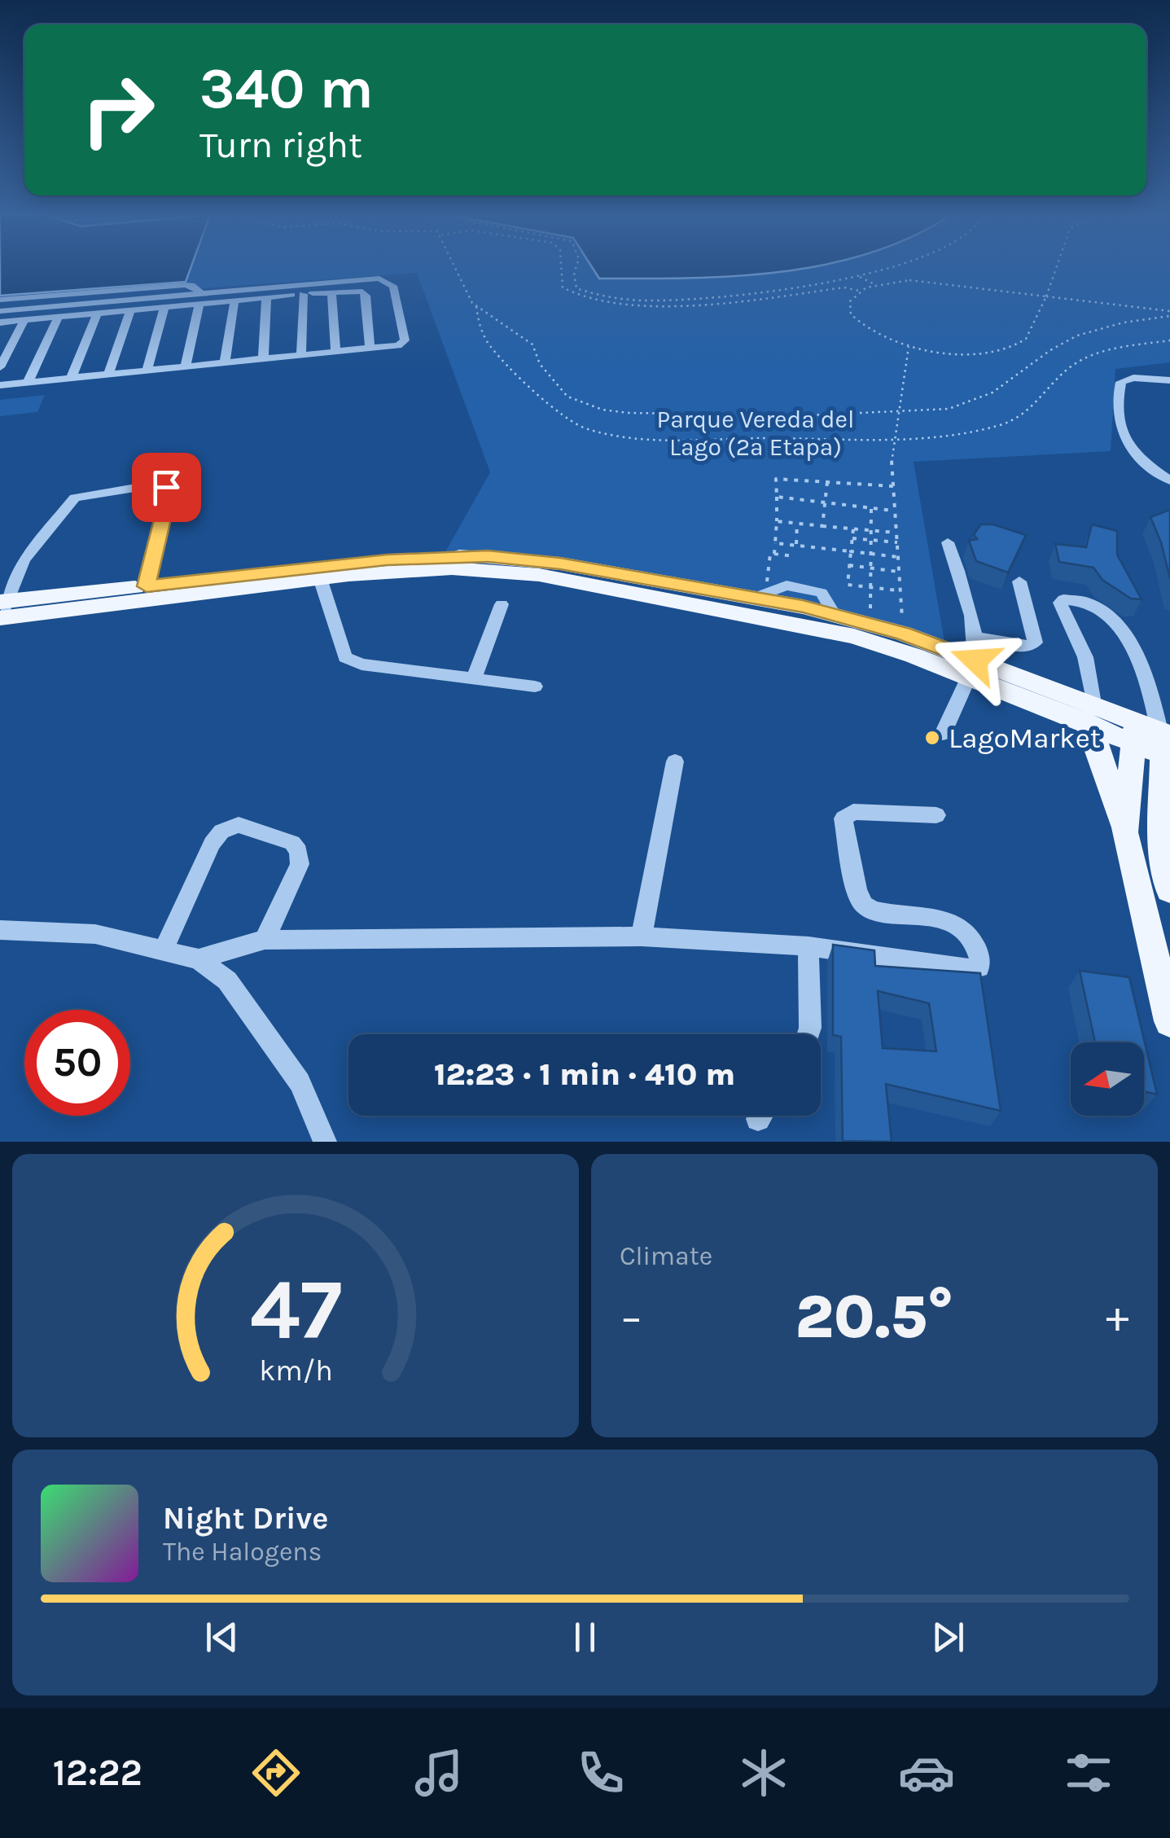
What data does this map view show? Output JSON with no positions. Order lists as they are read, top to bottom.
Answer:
{
  "parks": ["Parque Vereda del Lago (2ª Etapa)"],
  "places": ["LagoMarket"],
  "north": "left",
  "page": {
    "turn": ["340 m", "Turn right"],
    "limit": "50",
    "trip": "12:23 · 1 min · 410 m",
    "tile": "Climate",
    "heat": ["−", "20.5°", "+"],
    "song": ["Night Drive", "The Halogens"],
    "tabs": "12:22",
    "gauge": ["47", "km/h"]
  }
}
